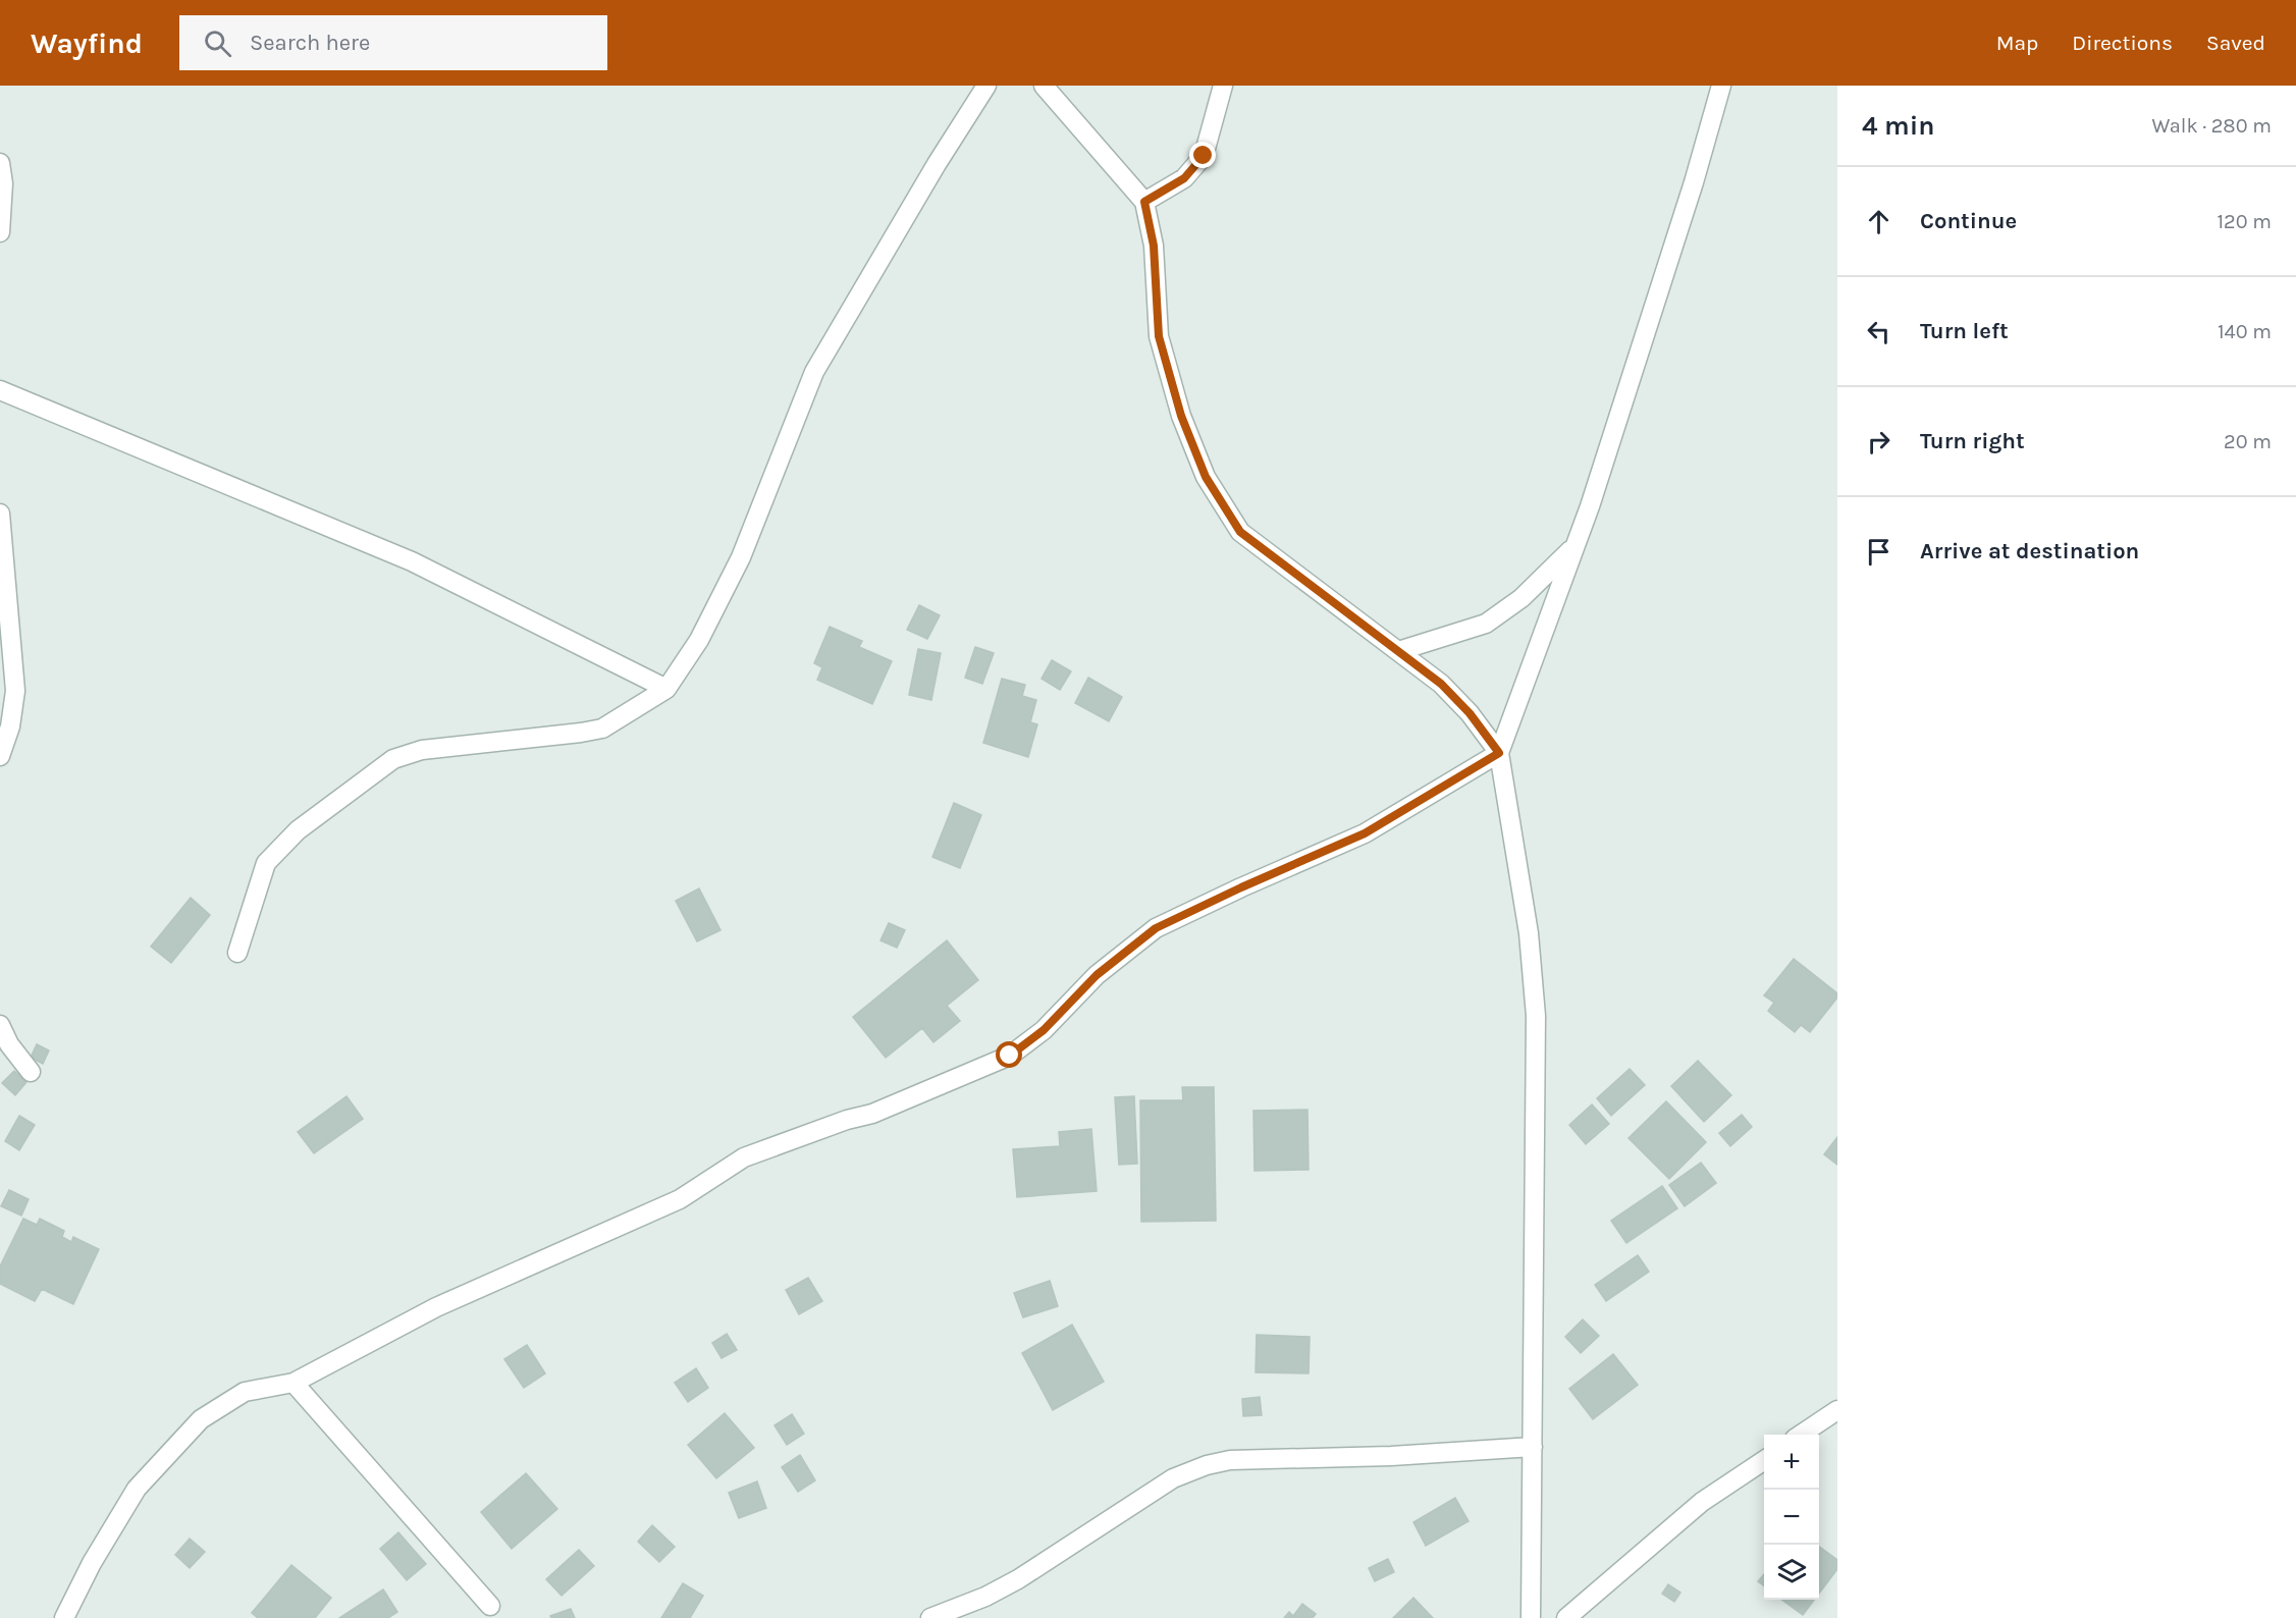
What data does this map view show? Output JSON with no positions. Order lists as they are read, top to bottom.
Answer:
{
  "page": {
    "header": "Wayfind",
    "search": "Search here",
    "nav": ["Map", "Directions", "Saved"],
    "heading": ["4 min", "Walk · 280 m"],
    "list": [
      ["Continue", "120 m"],
      ["Turn left", "140 m"],
      ["Turn right", "20 m"],
      "Arrive at destination"
    ],
    "map_buttons": ["+", "−"]
  }
}
